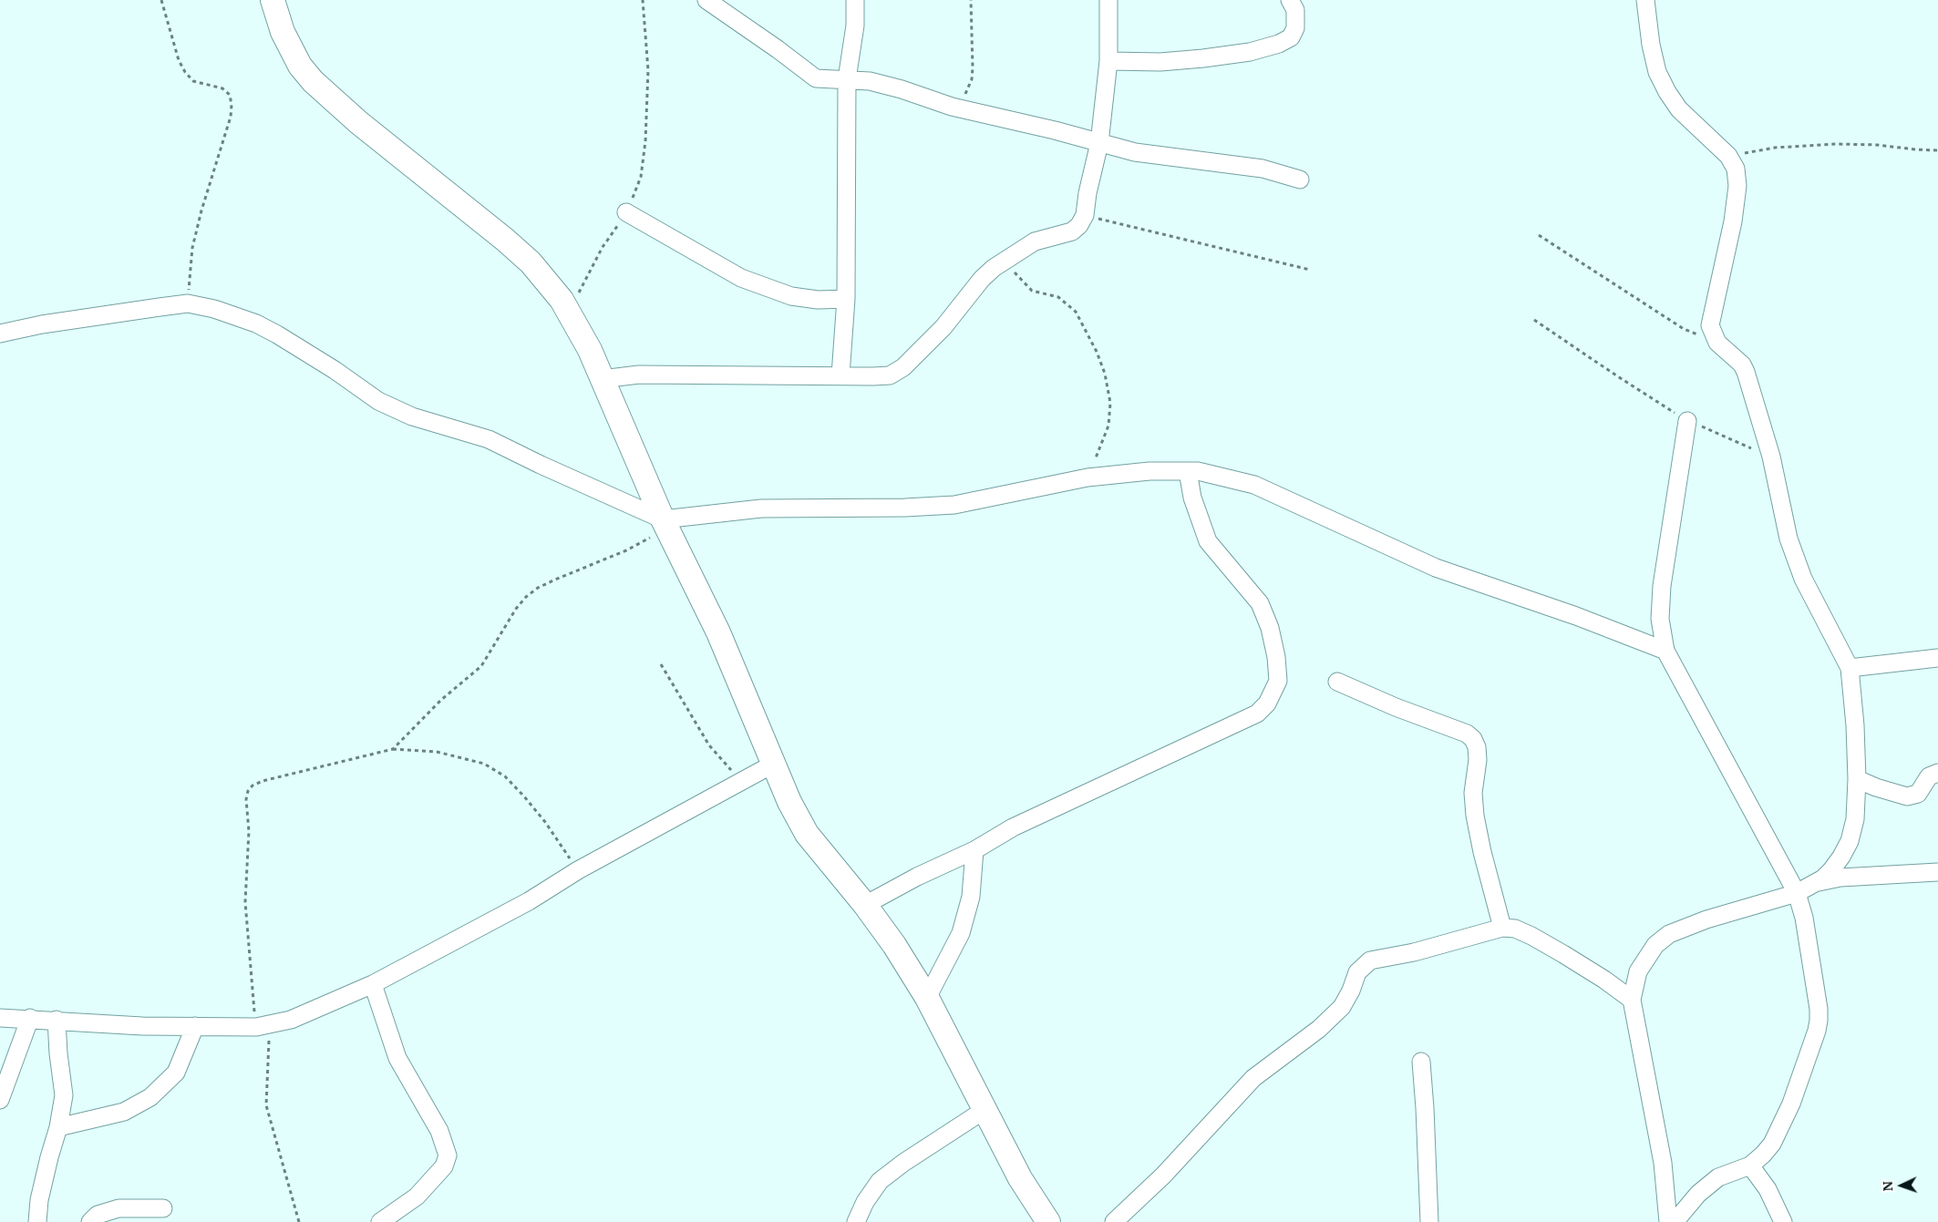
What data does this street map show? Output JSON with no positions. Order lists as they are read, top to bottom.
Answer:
{
  "north": "left"
}
